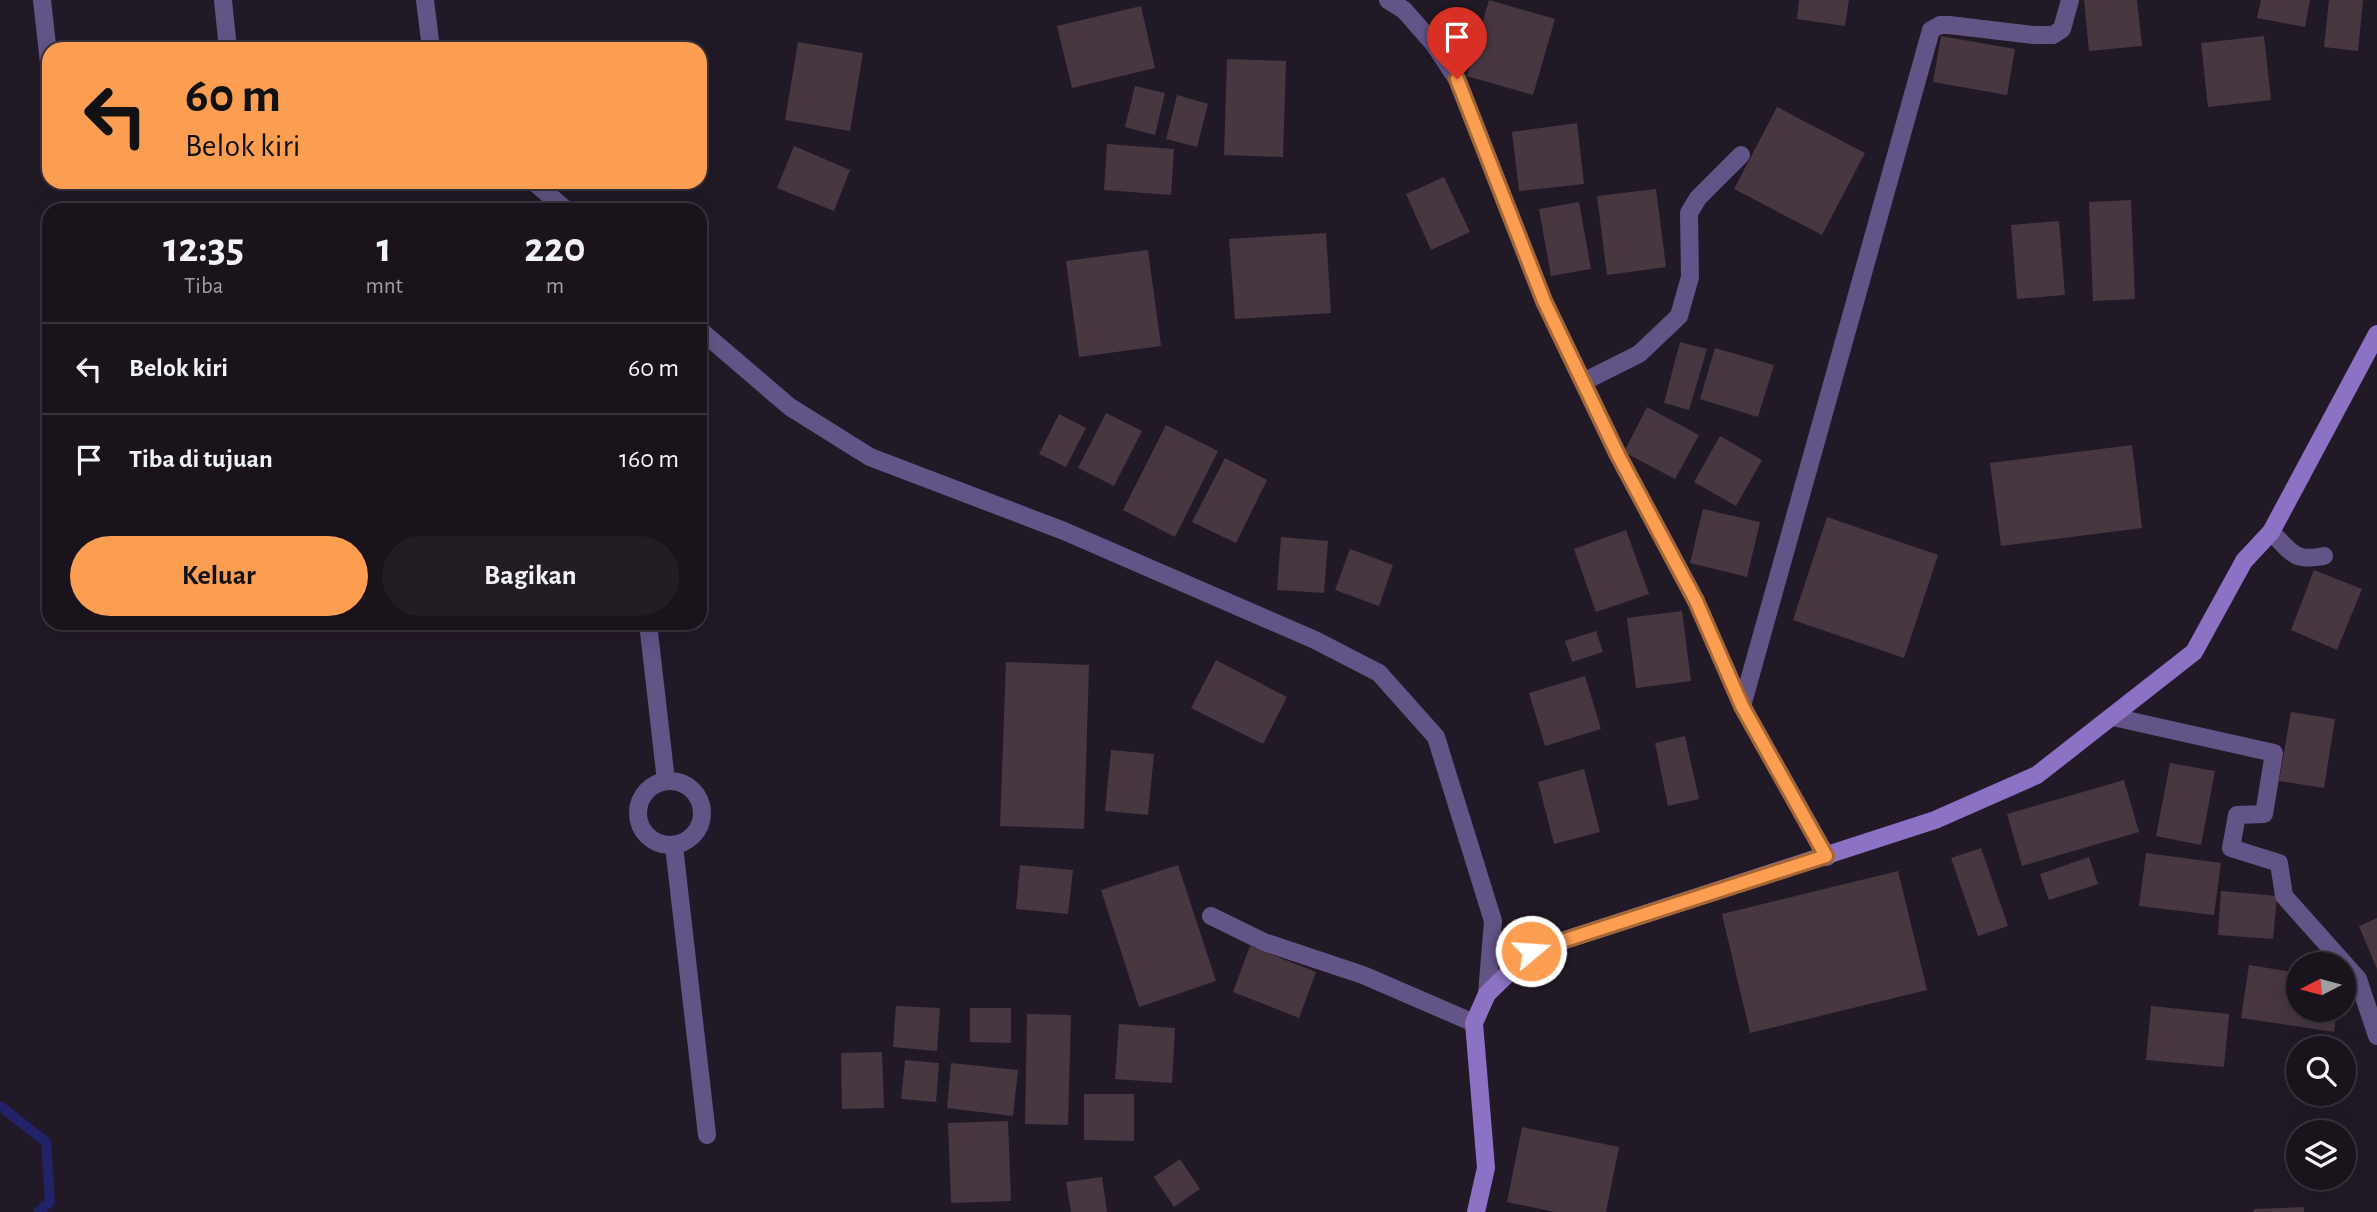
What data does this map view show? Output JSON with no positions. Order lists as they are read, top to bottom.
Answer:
{
  "north": "left",
  "page": {
    "turn": ["60 m", "Belok kiri"],
    "eta": [
      "12:35",
      "Tiba",
      "1",
      "mnt",
      "220",
      "m"
    ],
    "list": [
      {
        "name": "Belok kiri",
        "value": "60 m"
      },
      {
        "name": "Tiba di tujuan",
        "value": "160 m"
      }
    ],
    "buttons": ["Keluar", "Bagikan"]
  }
}
